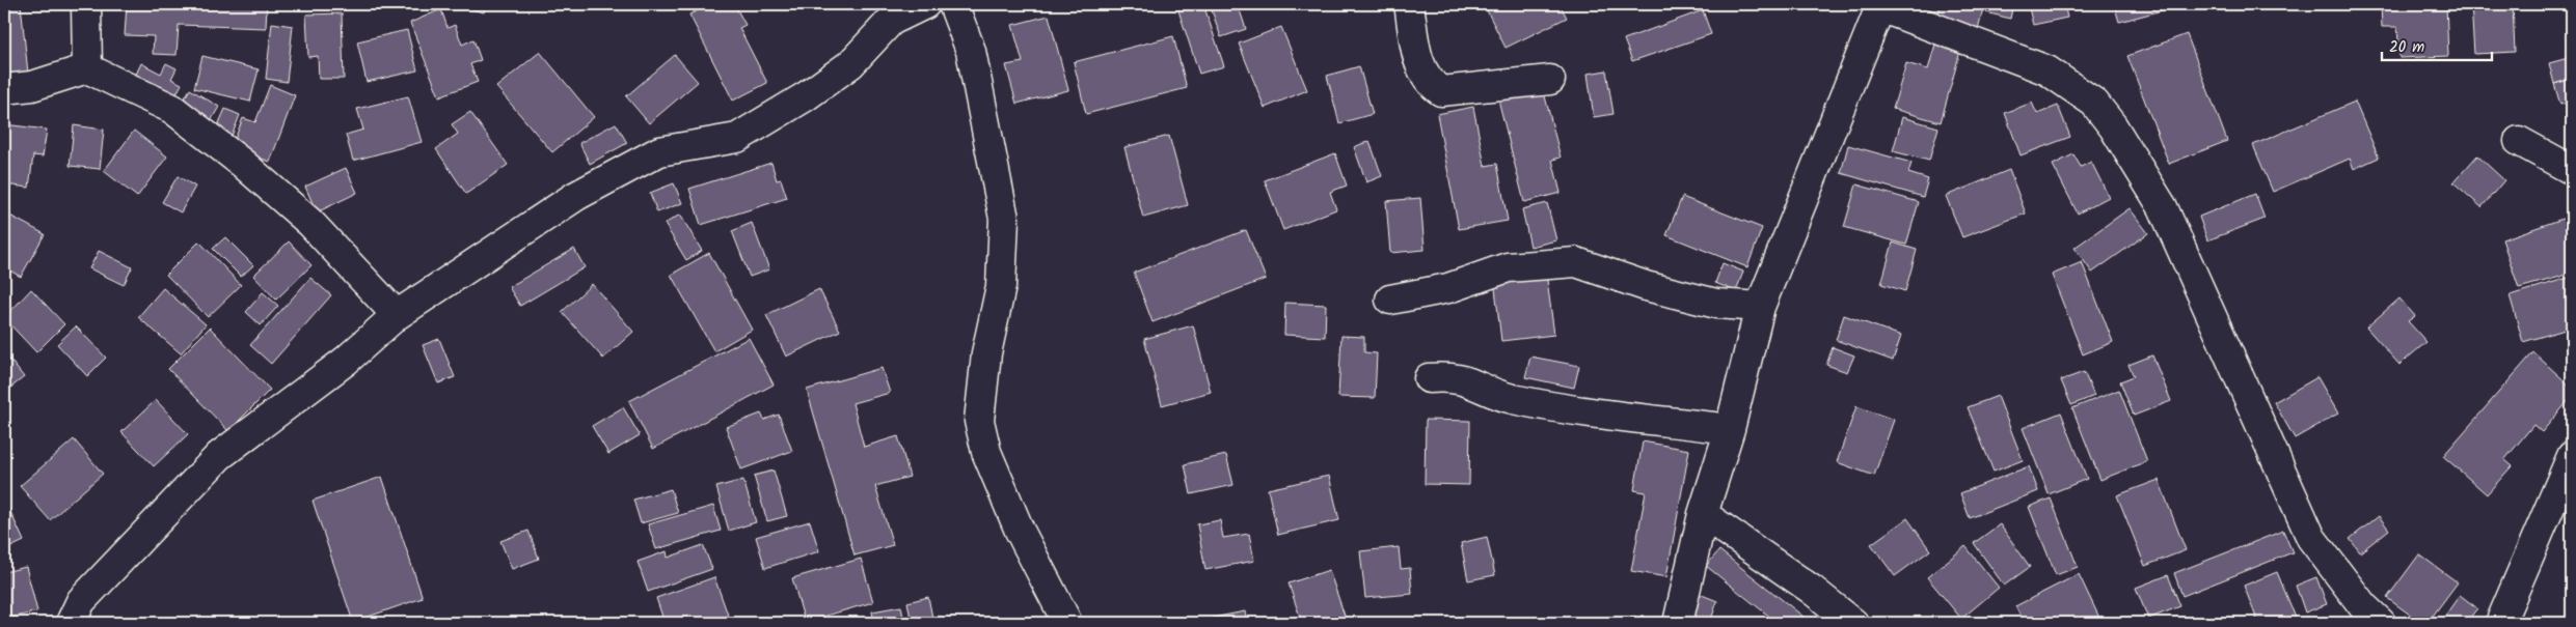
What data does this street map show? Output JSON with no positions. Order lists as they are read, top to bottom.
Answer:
{
  "scale_bar": "20 m"
}
